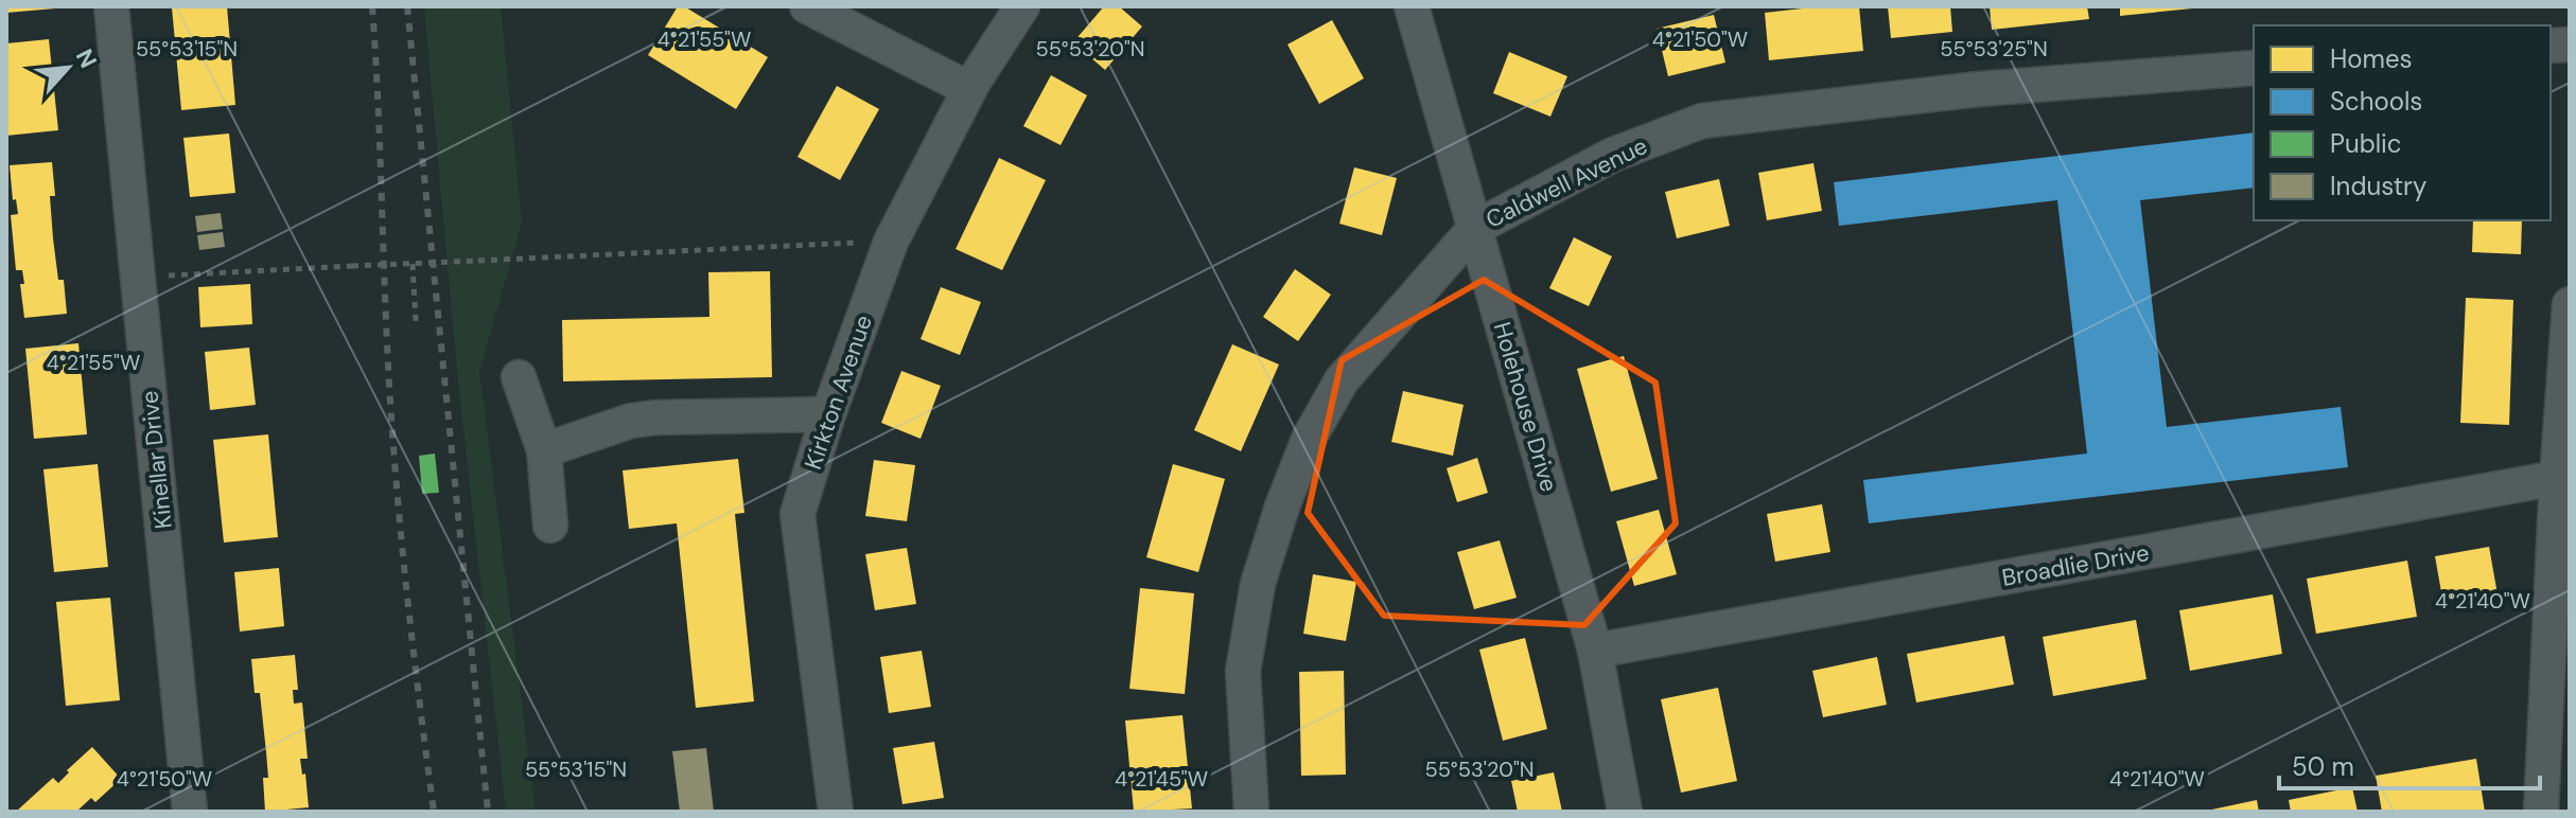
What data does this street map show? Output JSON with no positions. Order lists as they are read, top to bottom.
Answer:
{
  "streets": {
    "street": [
      "Caldwell Avenue",
      "Kirkton Avenue",
      "Holehouse Drive",
      "Kinellar Drive",
      "Broadlie Drive"
    ]
  },
  "crossings": [
    ["Caldwell Avenue", "Holehouse Drive"],
    ["Holehouse Drive", "Broadlie Drive"]
  ],
  "legend": [
    "Homes",
    "Schools",
    "Public",
    "Industry"
  ],
  "scale_bar": "50 m",
  "north": "top right",
  "coordinates": [
    "4°21'55\"W",
    "4°21'50\"W",
    "55°53'15\"N",
    "55°53'20\"N",
    "55°53'25\"N",
    "4°21'40\"W",
    "4°21'45\"W"
  ]
}
